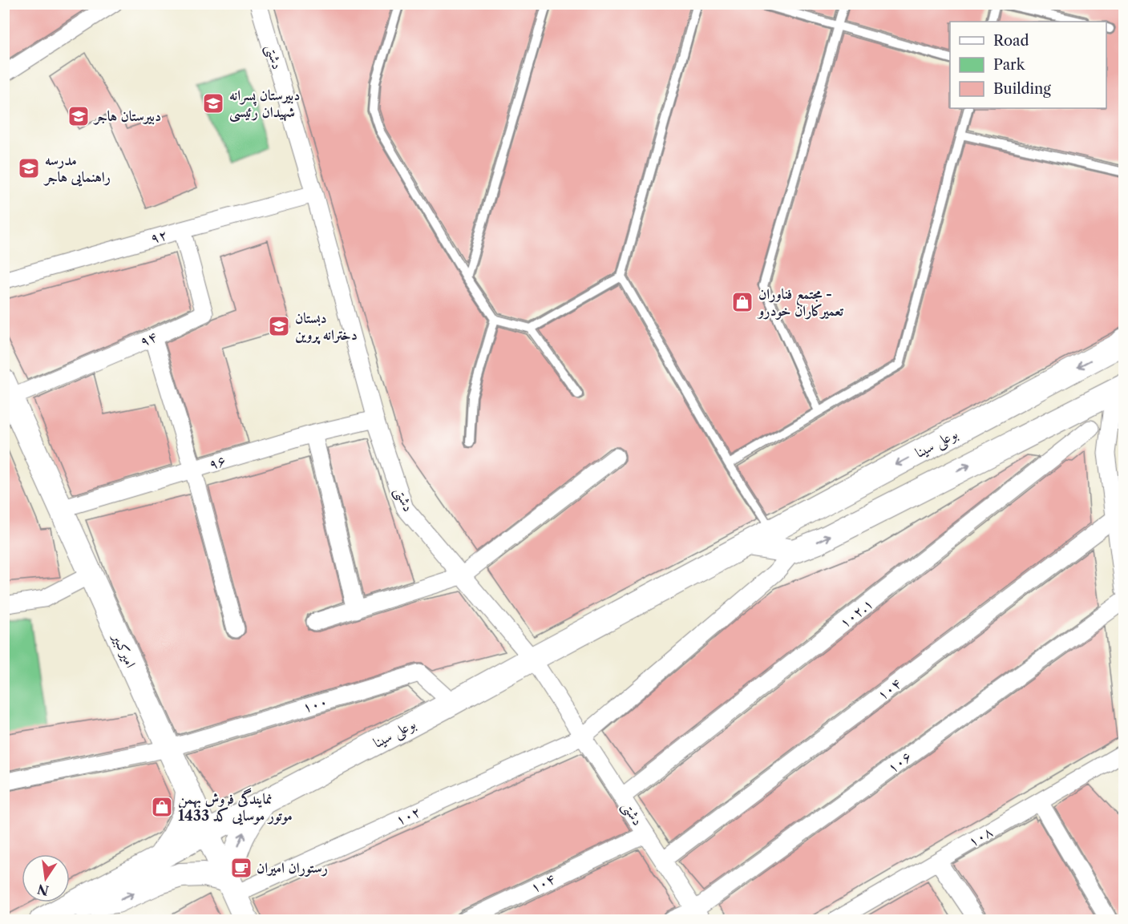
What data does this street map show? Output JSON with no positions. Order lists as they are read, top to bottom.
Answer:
{
  "streets": {
    "main road": ["بوعلی سینا", "امیرکبیر"],
    "street": [
      "دشتی",
      "۹۲",
      "۹۴",
      "۹۶",
      "۱۰۲.۱",
      "۱۰۴",
      "۱۰۰",
      "۱۰۶",
      "۱۰۲",
      "۱۰۸"
    ]
  },
  "crossings": [
    ["دشتی", "۹۲"],
    ["دشتی", "بوعلی سینا"],
    ["دشتی", "۹۶"],
    ["دشتی", "۱۰۲.۱"],
    ["دشتی", "۱۰۴"],
    ["دشتی", "۱۰۶"],
    ["دشتی", "۱۰۲"],
    ["۹۲", "۹۴"],
    ["۹۴", "امیرکبیر"],
    ["بوعلی سینا", "امیرکبیر"],
    ["بوعلی سینا", "۱۰۰"],
    ["بوعلی سینا", "۱۰۲"],
    ["۹۶", "امیرکبیر"],
    ["امیرکبیر", "۱۰۰"],
    ["امیرکبیر", "۱۰۲"]
  ],
  "places": {
    "school or university": [
      "دبیرستان پسرانه شهیدان رئیسی",
      "دبیرستان هاجر",
      "مدرسه راهنمایی هاجر",
      "دبستان دخترانه پروین"
    ],
    "shop": ["مجتمع فناوران - تعمیرکاران خودرو", "نمایندگی فروش بهمن موتور موسایی کد 1433"],
    "cafe": ["رستوران امیران"]
  },
  "legend": ["Road", "Park", "Building"],
  "north": "bottom"
}
